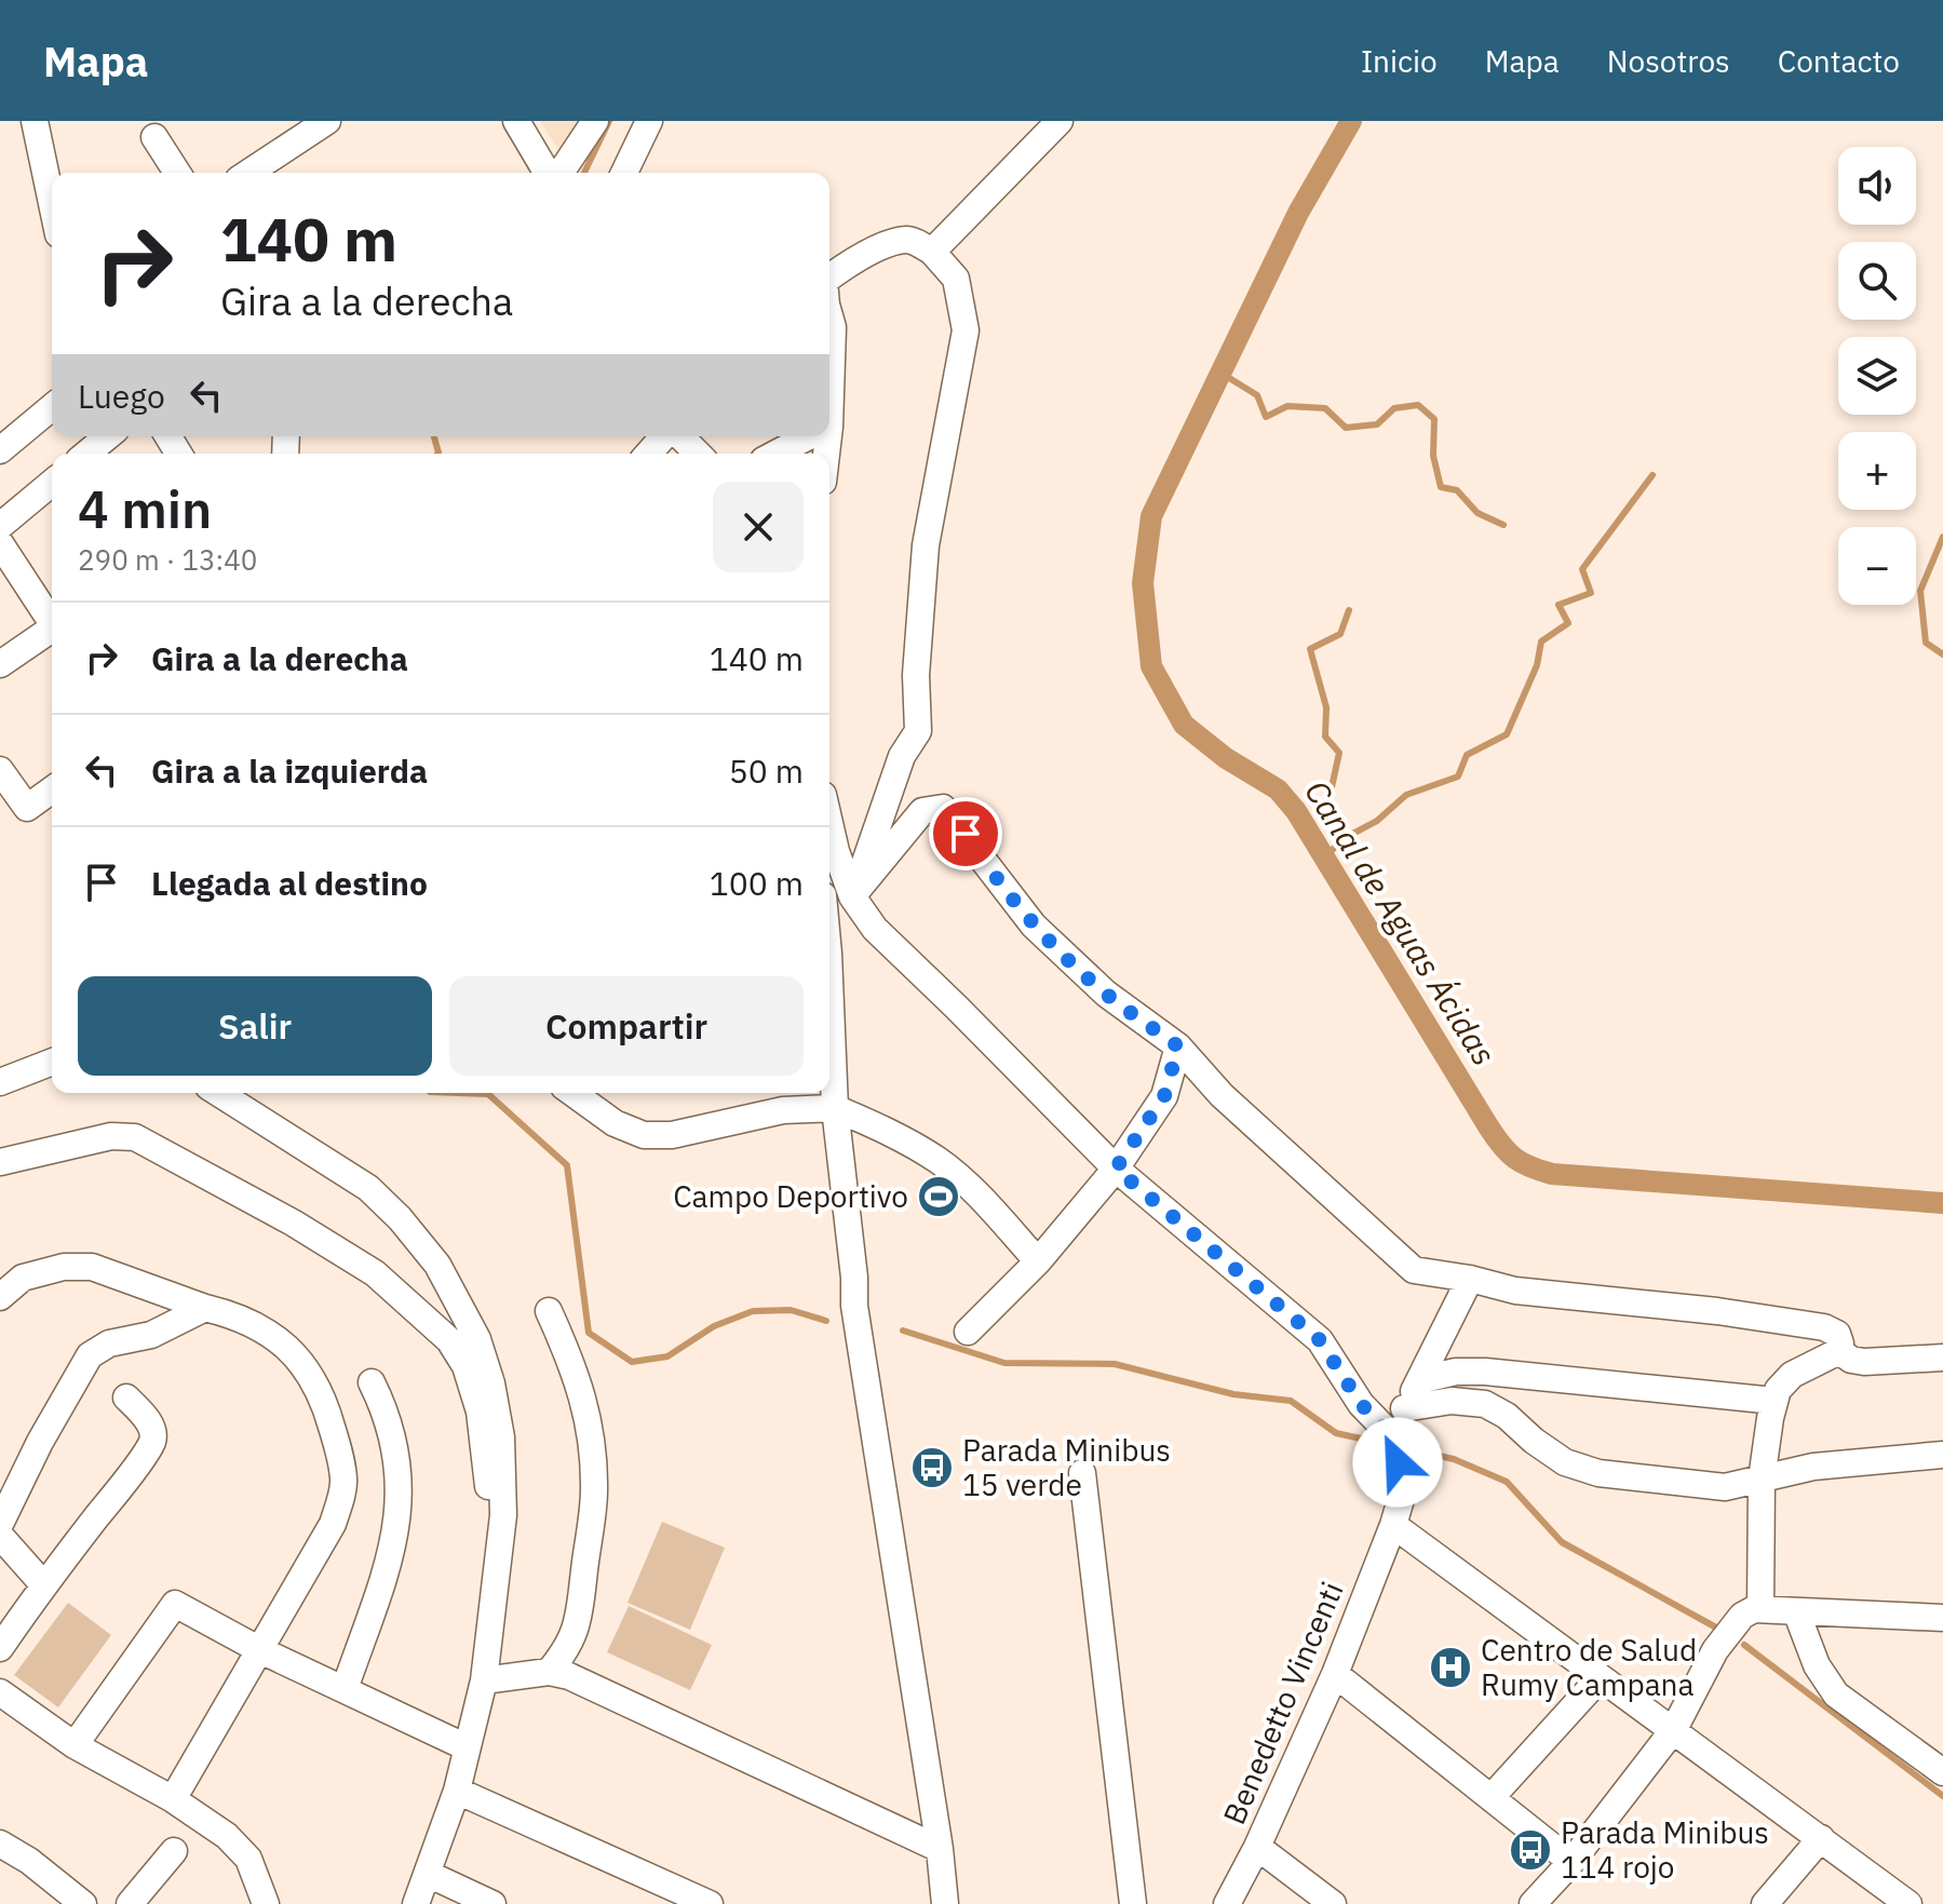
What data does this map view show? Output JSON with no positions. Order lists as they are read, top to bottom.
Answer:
{
  "streets": {
    "street": ["Benedetto Vincenti"]
  },
  "water": ["Canal de Aguas Ácidas"],
  "places": {
    "sports": ["Campo Deportivo"],
    "bus stop": ["Parada Minibus 15 verde", "Parada Minibus 114 rojo"],
    "hospital": ["Centro de Salud Rumy Campana"]
  },
  "page": {
    "header": "Mapa",
    "nav": [
      "Inicio",
      "Mapa",
      "Nosotros",
      "Contacto"
    ],
    "map_buttons": ["+", "−"],
    "turn": ["140 m", "Gira a la derecha"],
    "then": "Luego",
    "heading": ["4 min", "290 m · 13:40"],
    "list": [
      {
        "name": "Gira a la derecha",
        "value": "140 m"
      },
      {
        "name": "Gira a la izquierda",
        "value": "50 m"
      },
      {
        "name": "Llegada al destino",
        "value": "100 m"
      }
    ],
    "buttons": ["Salir", "Compartir"]
  }
}
